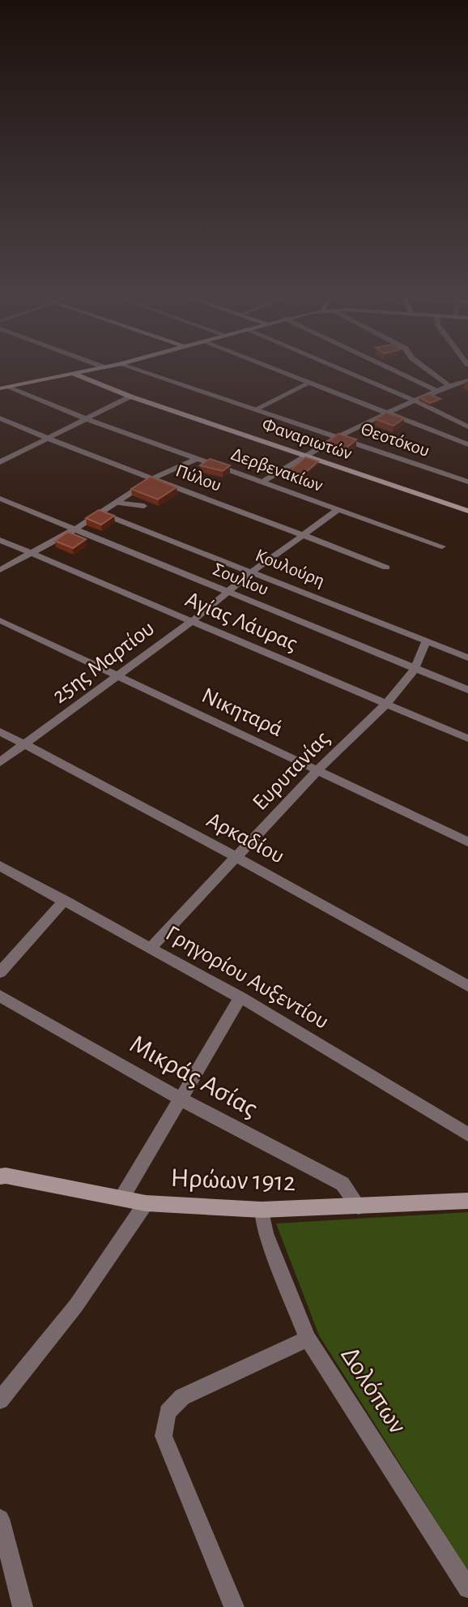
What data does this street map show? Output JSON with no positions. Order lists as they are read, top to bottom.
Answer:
{
  "streets": {
    "street": [
      "Φαναριωτών",
      "Θεοτόκου",
      "Δερβενακίων",
      "Πύλου",
      "Κουλούρη",
      "Σουλίου",
      "Αγίας Λάυρας",
      "25ης Μαρτίου",
      "Νικηταρά",
      "Ευρυτανίας",
      "Αρκαδίου",
      "Γρηγορίου Αυξεντίου",
      "Μικράς Ασίας",
      "Ηρώων 1912",
      "Δολόπων"
    ]
  },
  "crossings": [
    ["Δερβενακίων", "25ης Μαρτίου"],
    ["Πύλου", "25ης Μαρτίου"],
    ["Κουλούρη", "25ης Μαρτίου"],
    ["Κουλούρη", "Ευρυτανίας"],
    ["Σουλίου", "25ης Μαρτίου"],
    ["Σουλίου", "Ευρυτανίας"],
    ["Αγίας Λάυρας", "25ης Μαρτίου"],
    ["Αγίας Λάυρας", "Ευρυτανίας"],
    ["25ης Μαρτίου", "Νικηταρά"],
    ["25ης Μαρτίου", "Αρκαδίου"],
    ["Νικηταρά", "Ευρυτανίας"],
    ["Ευρυτανίας", "Αρκαδίου"],
    ["Ευρυτανίας", "Γρηγορίου Αυξεντίου"],
    ["Μικράς Ασίας", "Ηρώων 1912"],
    ["Ηρώων 1912", "Δολόπων"]
  ]
}
